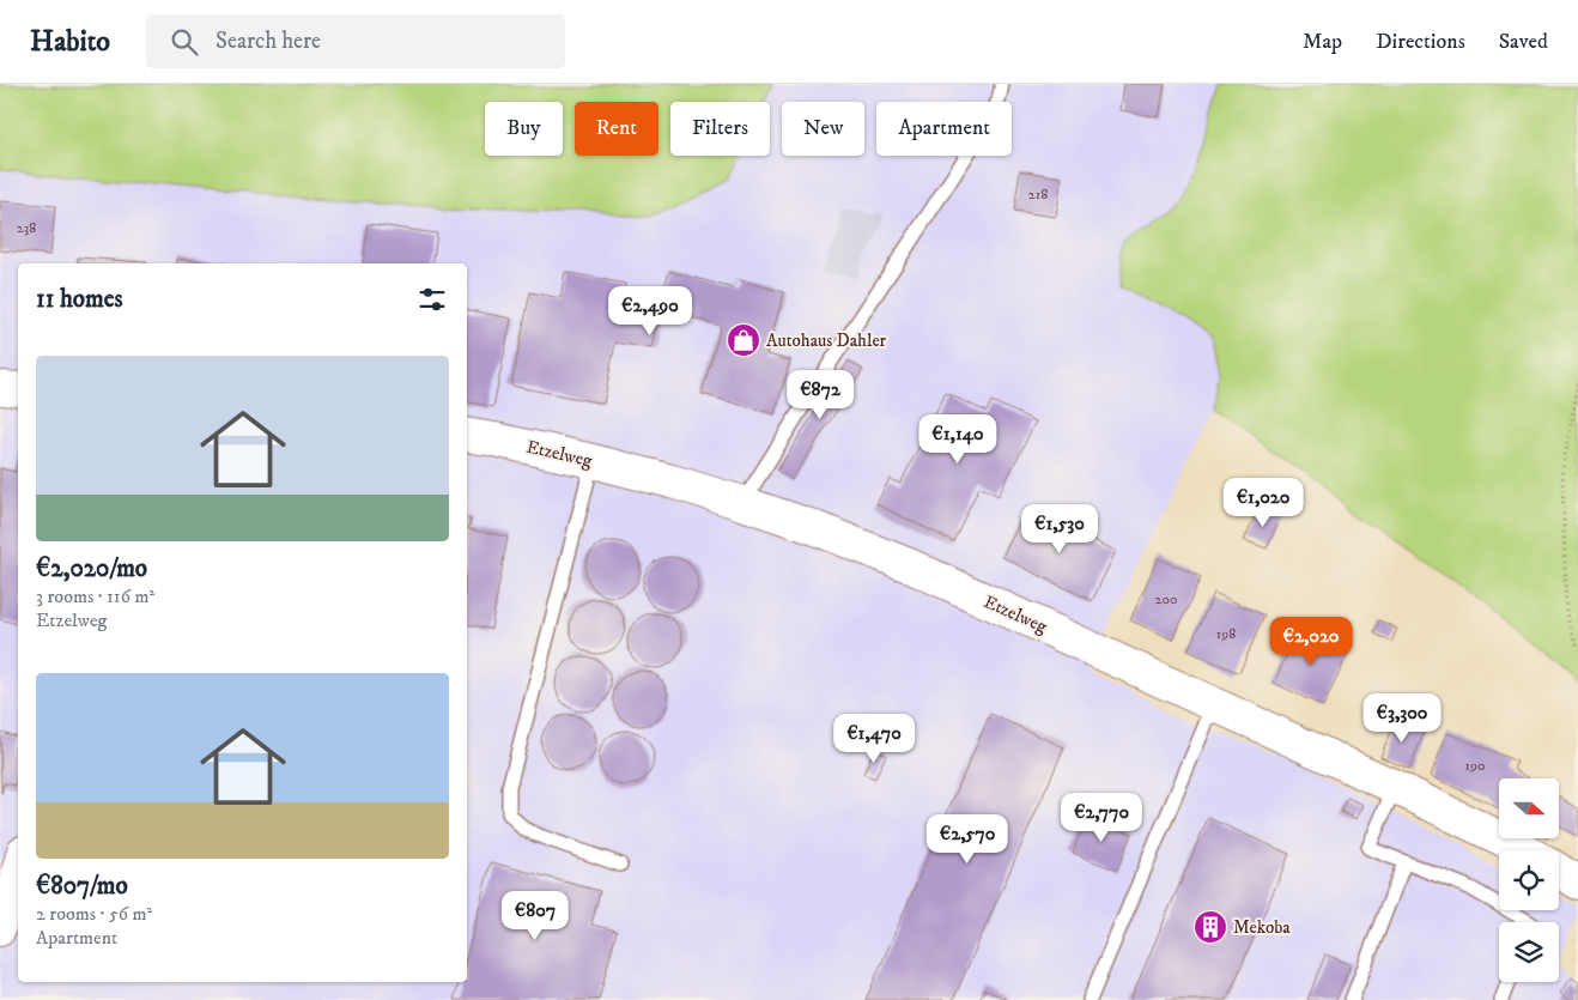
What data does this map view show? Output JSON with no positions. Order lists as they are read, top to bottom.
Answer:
{
  "streets": {
    "street": ["Etzelweg"]
  },
  "places": {
    "shop": ["Autohaus Dahler"],
    "building": ["Mekoba"]
  },
  "house_numbers": [
    "218",
    "238",
    "200",
    "198",
    "190"
  ],
  "north": "right",
  "page": {
    "header": "Habito",
    "search": "Search here",
    "nav": ["Map", "Directions", "Saved"],
    "chip": [
      "Buy",
      "Rent",
      "Filters",
      "New",
      "Apartment"
    ],
    "heading": "11 homes",
    "price": [
      "€2,490",
      "€872",
      "€1,140",
      "€1,020",
      "€1,530",
      "€2,020",
      "€3,300",
      "€1,470",
      "€2,770",
      "€2,570",
      "€807"
    ],
    "list": [
      {
        "name": "€2,020/mo",
        "note": "3 rooms · 116 m² · Etzelweg"
      },
      {
        "name": "€807/mo",
        "note": "2 rooms · 56 m² · Apartment"
      }
    ]
  }
}
